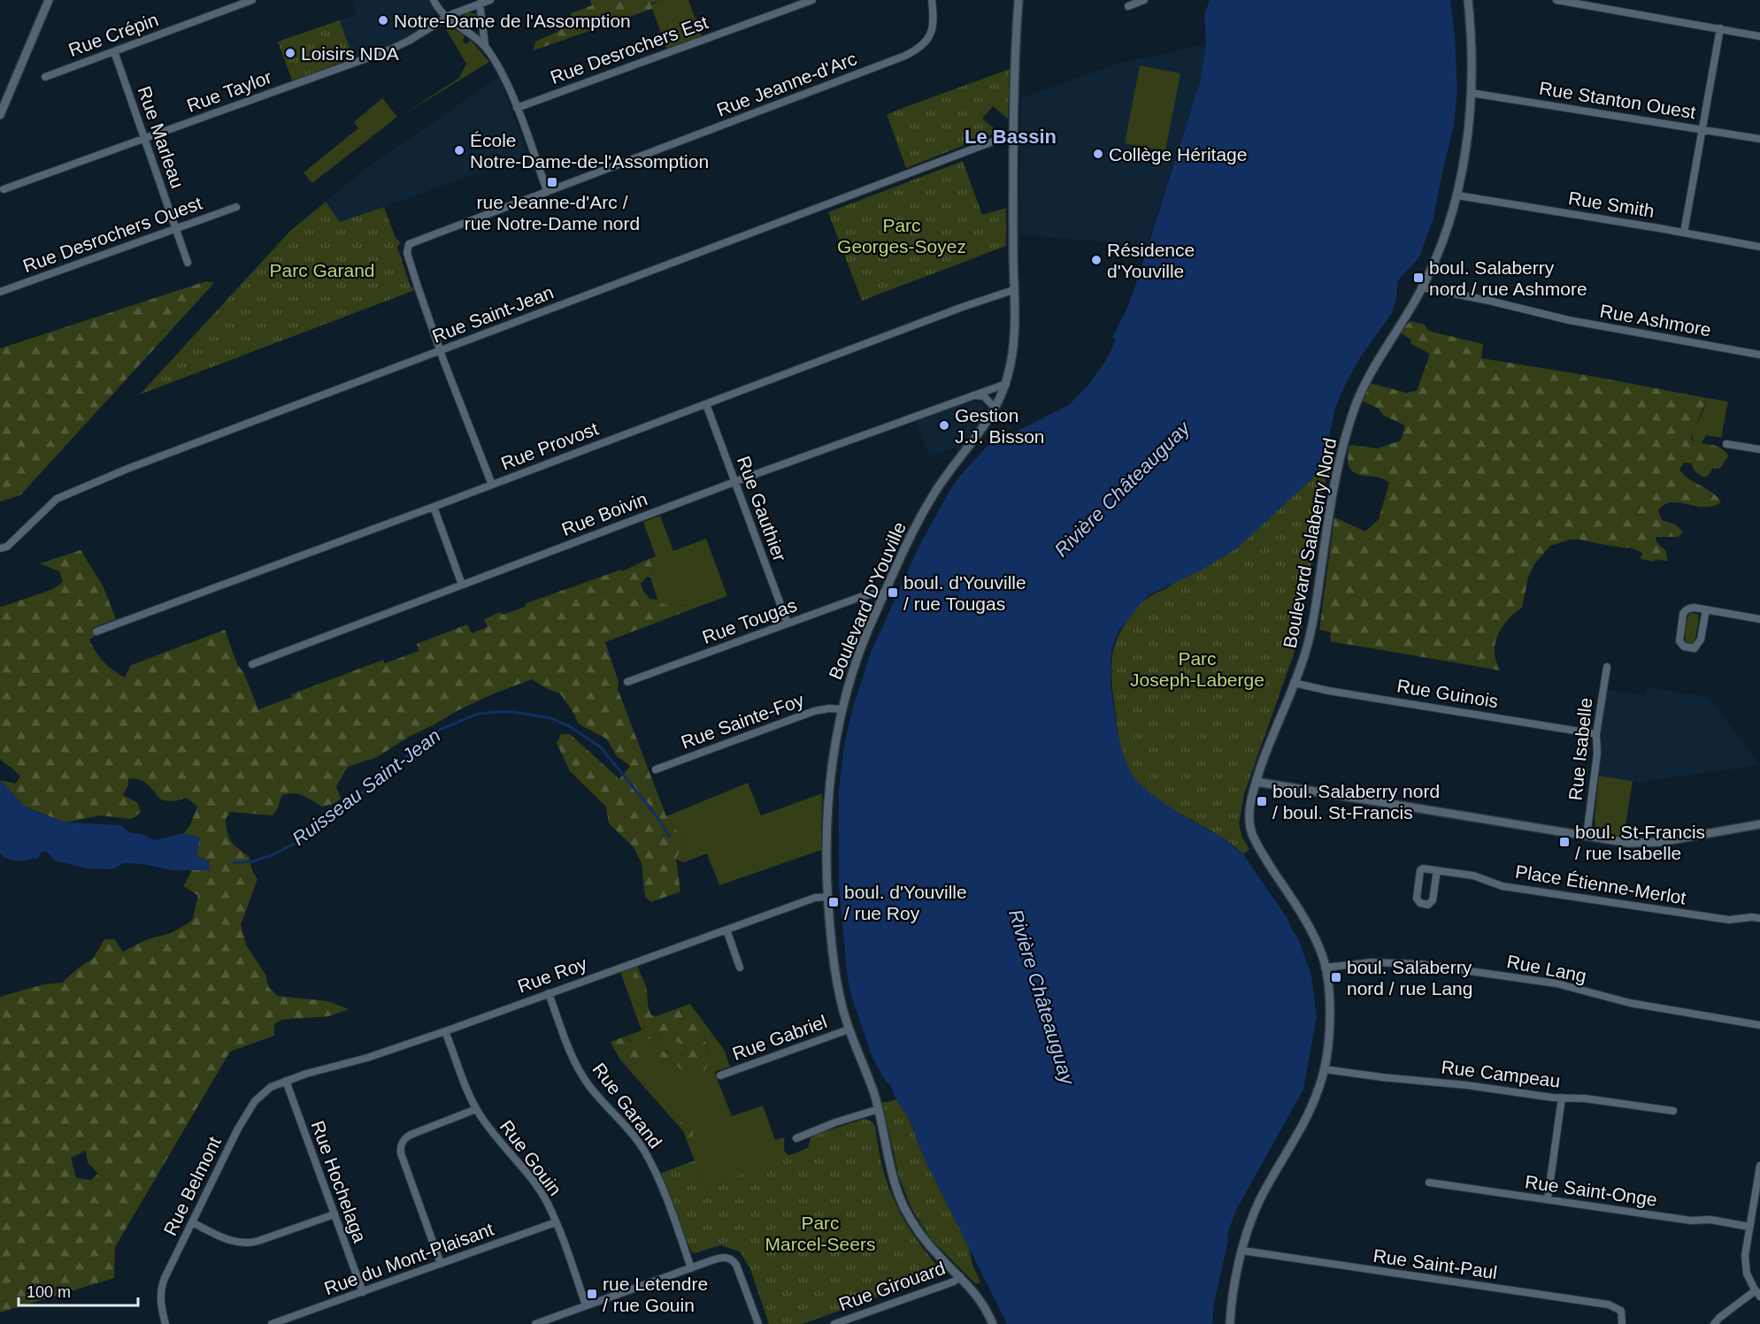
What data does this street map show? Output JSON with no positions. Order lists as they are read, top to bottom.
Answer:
{
  "streets": {
    "street": [
      "Rue Crépin",
      "Rue Desrochers Est",
      "Rue Jeanne-d'Arc",
      "Rue Taylor",
      "Rue Stanton Ouest",
      "Rue Marleau",
      "Rue Smith",
      "Rue Desrochers Ouest",
      "Rue Saint-Jean",
      "Rue Ashmore",
      "Rue Provost",
      "Rue Gauthier",
      "Rue Boivin",
      "Boulevard Salaberry Nord",
      "Boulevard D'Youville",
      "Rue Tougas",
      "Rue Guinois",
      "Rue Sainte-Foy",
      "Rue Isabelle",
      "Place Étienne-Merlot",
      "Rue Lang",
      "Rue Roy",
      "Rue Gabriel",
      "Rue Campeau",
      "Rue Garand",
      "Rue Gouin",
      "Rue Hochelaga",
      "Rue Belmont",
      "Rue Saint-Onge",
      "Rue du Mont-Plaisant",
      "Rue Saint-Paul",
      "Rue Girouard"
    ]
  },
  "crossings": [
    ["Rue Crépin", "Rue Marleau"],
    ["Rue Jeanne-d'Arc", "Rue Saint-Jean"],
    ["Rue Taylor", "Rue Marleau"],
    ["Rue Stanton Ouest", "Boulevard Salaberry Nord"],
    ["Rue Marleau", "Rue Desrochers Ouest"],
    ["Rue Smith", "Boulevard Salaberry Nord"],
    ["Rue Saint-Jean", "Boulevard D'Youville"],
    ["Rue Ashmore", "Boulevard Salaberry Nord"],
    ["Rue Provost", "Rue Gauthier"],
    ["Rue Provost", "Boulevard D'Youville"],
    ["Rue Gauthier", "Rue Boivin"],
    ["Rue Gauthier", "Rue Tougas"],
    ["Rue Boivin", "Boulevard D'Youville"],
    ["Boulevard Salaberry Nord", "Rue Guinois"],
    ["Boulevard Salaberry Nord", "Rue Lang"],
    ["Boulevard Salaberry Nord", "Rue Campeau"],
    ["Boulevard Salaberry Nord", "Rue Saint-Paul"],
    ["Boulevard D'Youville", "Rue Tougas"],
    ["Boulevard D'Youville", "Rue Sainte-Foy"],
    ["Boulevard D'Youville", "Rue Roy"],
    ["Boulevard D'Youville", "Rue Gabriel"],
    ["Boulevard D'Youville", "Rue Girouard"],
    ["Rue Guinois", "Rue Isabelle"],
    ["Rue Roy", "Rue Garand"],
    ["Rue Roy", "Rue Gouin"],
    ["Rue Roy", "Rue Hochelaga"],
    ["Rue Roy", "Rue Belmont"],
    ["Rue Gouin", "Rue du Mont-Plaisant"],
    ["Rue Hochelaga", "Rue Belmont"],
    ["Rue Hochelaga", "Rue du Mont-Plaisant"]
  ],
  "districts": ["Le Bassin"],
  "water": ["Rivière Châteauguay", "Ruisseau Saint-Jean"],
  "parks": [
    "Parc Georges-Soyez",
    "Parc Garand",
    "Parc Joseph-Laberge",
    "Parc Marcel-Seers"
  ],
  "places": {
    "other": [
      "Notre-Dame de l'Assomption",
      "Loisirs NDA",
      "École Notre-Dame-de-l'Assomption",
      "Collège Héritage",
      "Résidence d'Youville",
      "Gestion J.J. Bisson"
    ],
    "transit": [
      "rue Jeanne-d'Arc / rue Notre-Dame nord",
      "boul. Salaberry nord / rue Ashmore",
      "boul. d'Youville / rue Tougas",
      "boul. Salaberry nord / boul. St-Francis",
      "boul. St-Francis / rue Isabelle",
      "boul. d'Youville / rue Roy",
      "boul. Salaberry nord / rue Lang",
      "rue Letendre / rue Gouin"
    ]
  },
  "scale_bar": "100 m"
}
